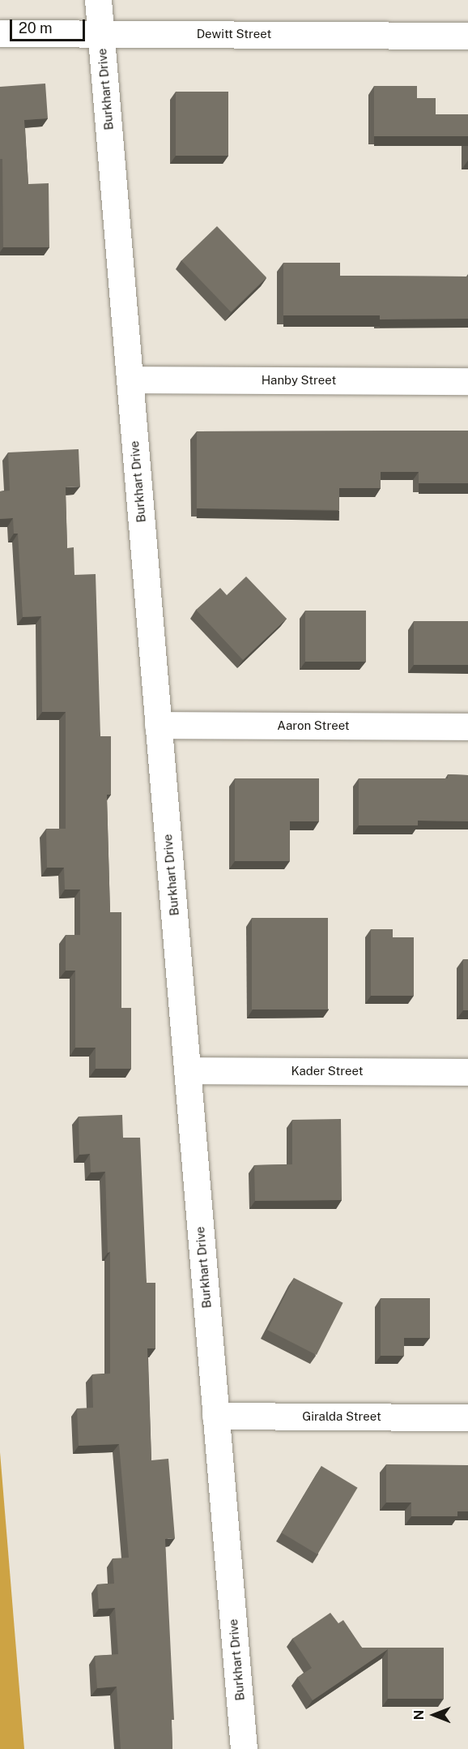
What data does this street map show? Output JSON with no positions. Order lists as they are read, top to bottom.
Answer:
{
  "streets": {
    "street": [
      "Dewitt Street",
      "Burkhart Drive",
      "Hanby Street",
      "Aaron Street",
      "Kader Street",
      "Giralda Street"
    ]
  },
  "crossings": [
    ["Dewitt Street", "Burkhart Drive"],
    ["Burkhart Drive", "Hanby Street"],
    ["Burkhart Drive", "Aaron Street"],
    ["Burkhart Drive", "Kader Street"],
    ["Burkhart Drive", "Giralda Street"]
  ],
  "scale_bar": "20 m",
  "north": "left"
}
